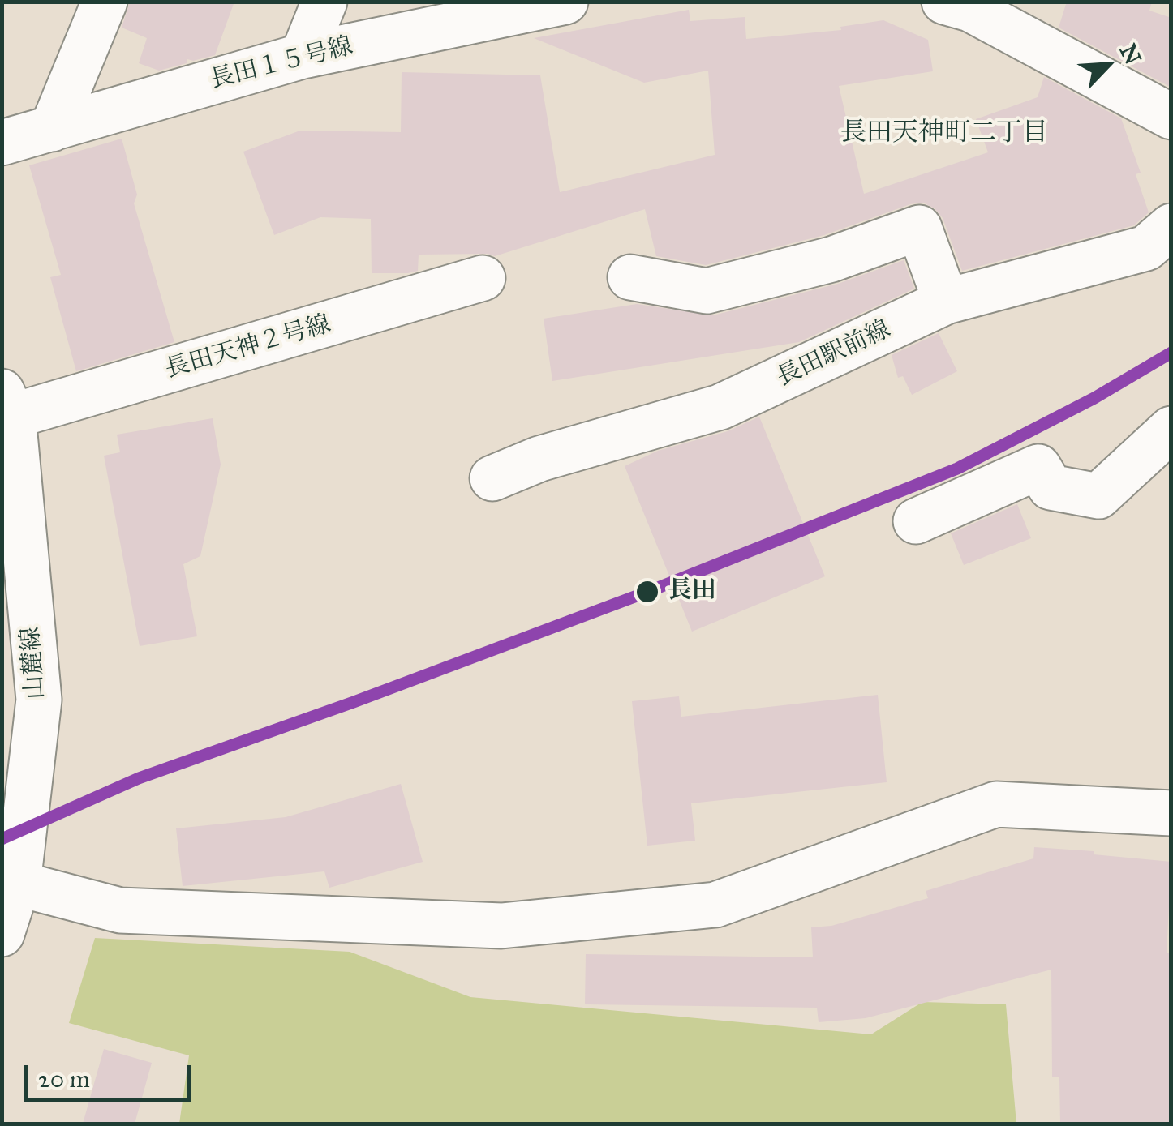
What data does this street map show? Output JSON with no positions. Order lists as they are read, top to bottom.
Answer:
{
  "streets": {
    "street": [
      "長田１５号線",
      "長田天神２号線",
      "長田駅前線",
      "山麓線"
    ]
  },
  "crossings": [
    ["長田天神２号線", "山麓線"]
  ],
  "districts": ["長田天神町二丁目"],
  "places": ["長田"],
  "scale_bar": "20 m",
  "north": "top right"
}
